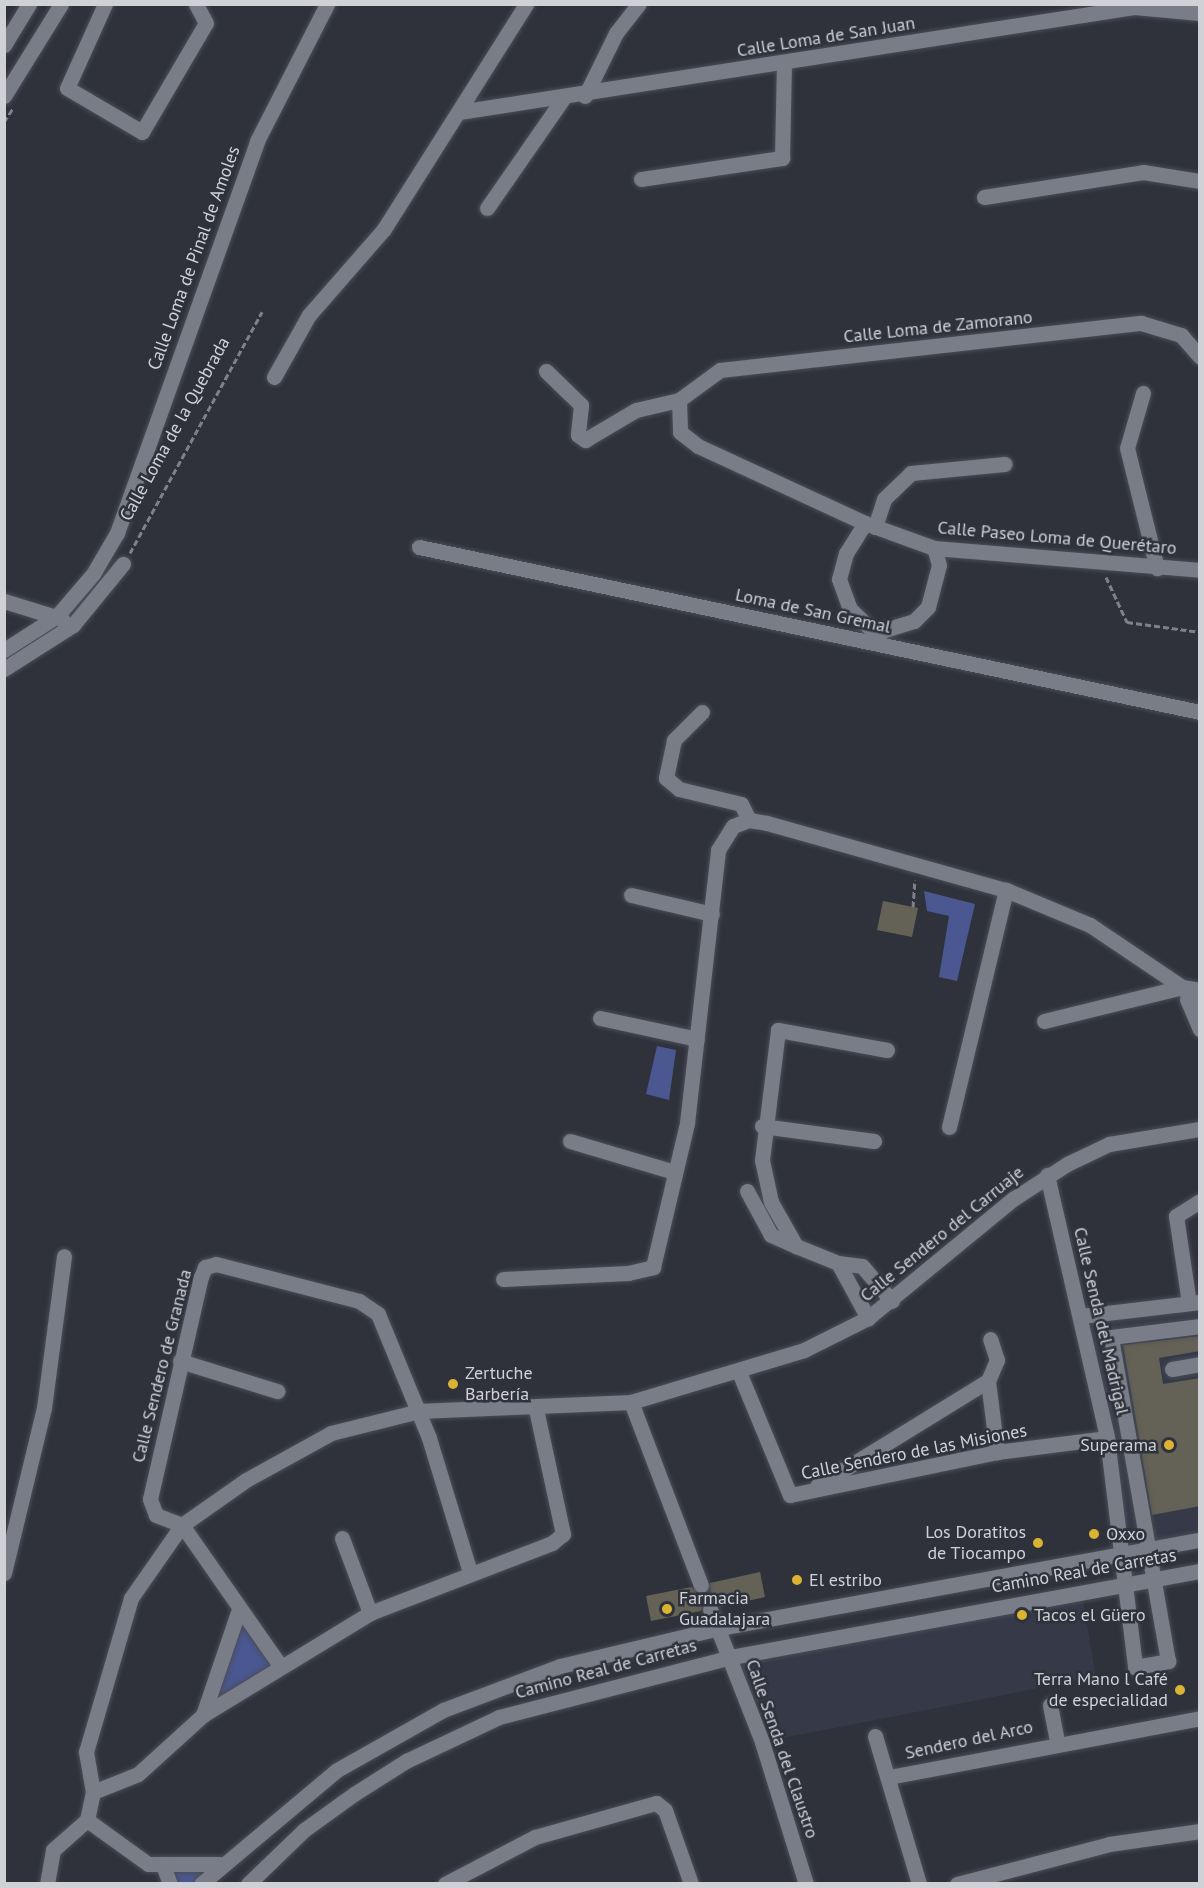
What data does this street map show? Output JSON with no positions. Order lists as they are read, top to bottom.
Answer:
{
  "streets": {
    "street": [
      "Calle Loma de San Juan",
      "Calle Loma de Pinal de Amoles",
      "Calle Loma de Zamorano",
      "Calle Loma de la Quebrada",
      "Calle Paseo Loma de Querétaro",
      "Loma de San Gremal",
      "Calle Sendero del Carruaje",
      "Calle Senda del Madrigal",
      "Calle Sendero de Granada",
      "Calle Sendero de las Misiones",
      "Camino Real de Carretas",
      "Sendero del Arco",
      "Calle Senda del Claustro"
    ]
  },
  "crossings": [
    ["Calle Loma de Pinal de Amoles", "Calle Loma de la Quebrada"],
    ["Calle Loma de Zamorano", "Calle Paseo Loma de Querétaro"],
    ["Calle Paseo Loma de Querétaro", "Loma de San Gremal"],
    ["Calle Sendero del Carruaje", "Calle Senda del Madrigal"],
    ["Calle Sendero del Carruaje", "Calle Sendero de Granada"],
    ["Calle Sendero del Carruaje", "Calle Sendero de las Misiones"],
    ["Calle Senda del Madrigal", "Calle Sendero de las Misiones"],
    ["Calle Senda del Madrigal", "Camino Real de Carretas"],
    ["Camino Real de Carretas", "Calle Senda del Claustro"]
  ],
  "places": [
    "Zertuche Barbería",
    "Superama",
    "Oxxo",
    "Los Doratitos de Tiocampo",
    "El estribo",
    "Farmacia Guadalajara",
    "Tacos el Güero",
    "Terra Mano l Café de especialidad"
  ]
}
